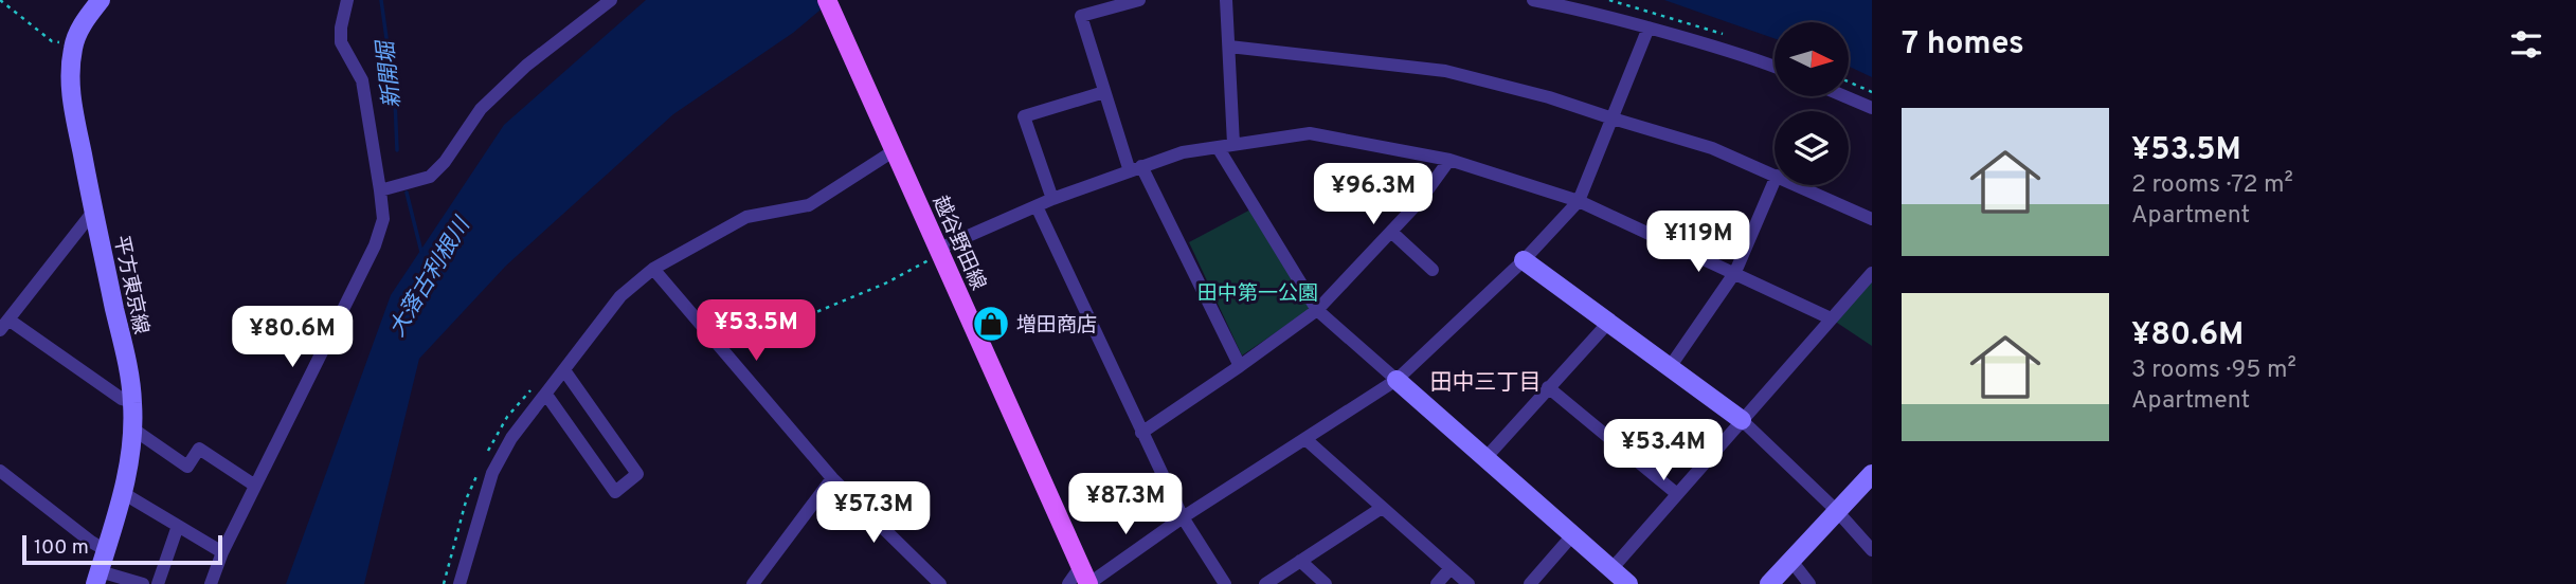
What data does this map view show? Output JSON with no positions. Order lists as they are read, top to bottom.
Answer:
{
  "streets": {
    "main road": ["越谷野田線"],
    "street": ["平方東京線"]
  },
  "districts": ["田中三丁目"],
  "water": ["新開堀", "大落古利根川"],
  "parks": ["田中第一公園"],
  "places": {
    "shop": ["増田商店"]
  },
  "scale_bar": "100 m",
  "north": "right",
  "page": {
    "heading": "7 homes",
    "list": [
      {
        "name": "¥53.5M",
        "note": "2 rooms · 72 m² · Apartment"
      },
      {
        "name": "¥80.6M",
        "note": "3 rooms · 95 m² · Apartment"
      }
    ],
    "price": [
      "¥96.3M",
      "¥119M",
      "¥53.5M",
      "¥80.6M",
      "¥53.4M",
      "¥87.3M",
      "¥57.3M"
    ],
    "scale": "100 m"
  }
}
